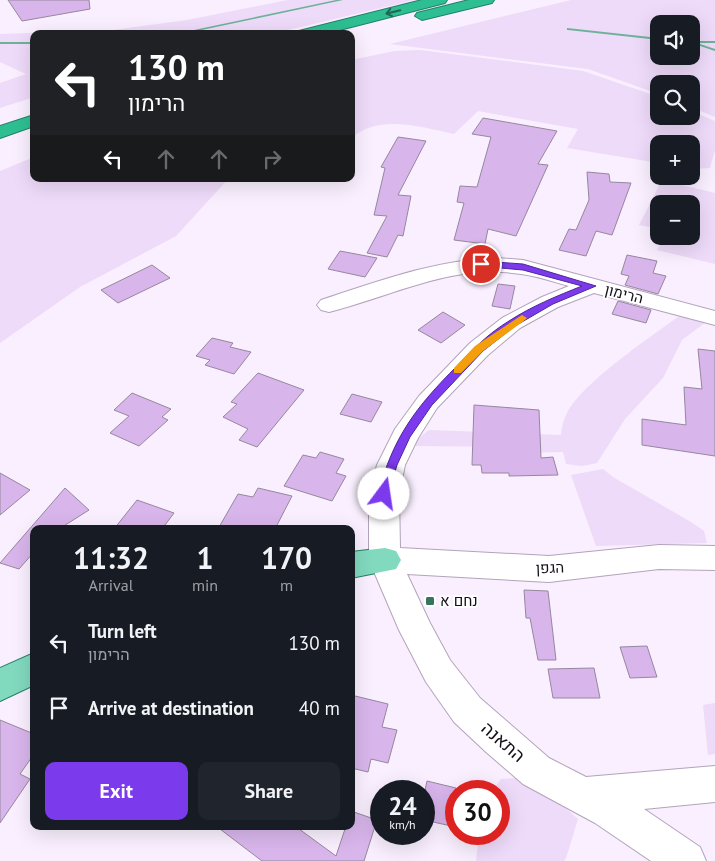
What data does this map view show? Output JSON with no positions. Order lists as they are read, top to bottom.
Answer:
{
  "streets": {
    "street": ["הרימון", "הגפן", "התאנה"]
  },
  "crossings": [
    ["הגפן", "התאנה"]
  ],
  "places": {
    "transit": ["נחם א"]
  },
  "page": {
    "map_buttons": ["+", "−"],
    "turn": ["130 m", "הרימון"],
    "eta": [
      "11:32",
      "Arrival",
      "1",
      "min",
      "170",
      "m"
    ],
    "list": [
      {
        "name": "Turn left",
        "note": "הרימון",
        "value": "130 m"
      },
      {
        "name": "Arrive at destination",
        "value": "40 m"
      }
    ],
    "buttons": ["Exit", "Share"],
    "speed": "24 km/h",
    "limit": "30"
  }
}
